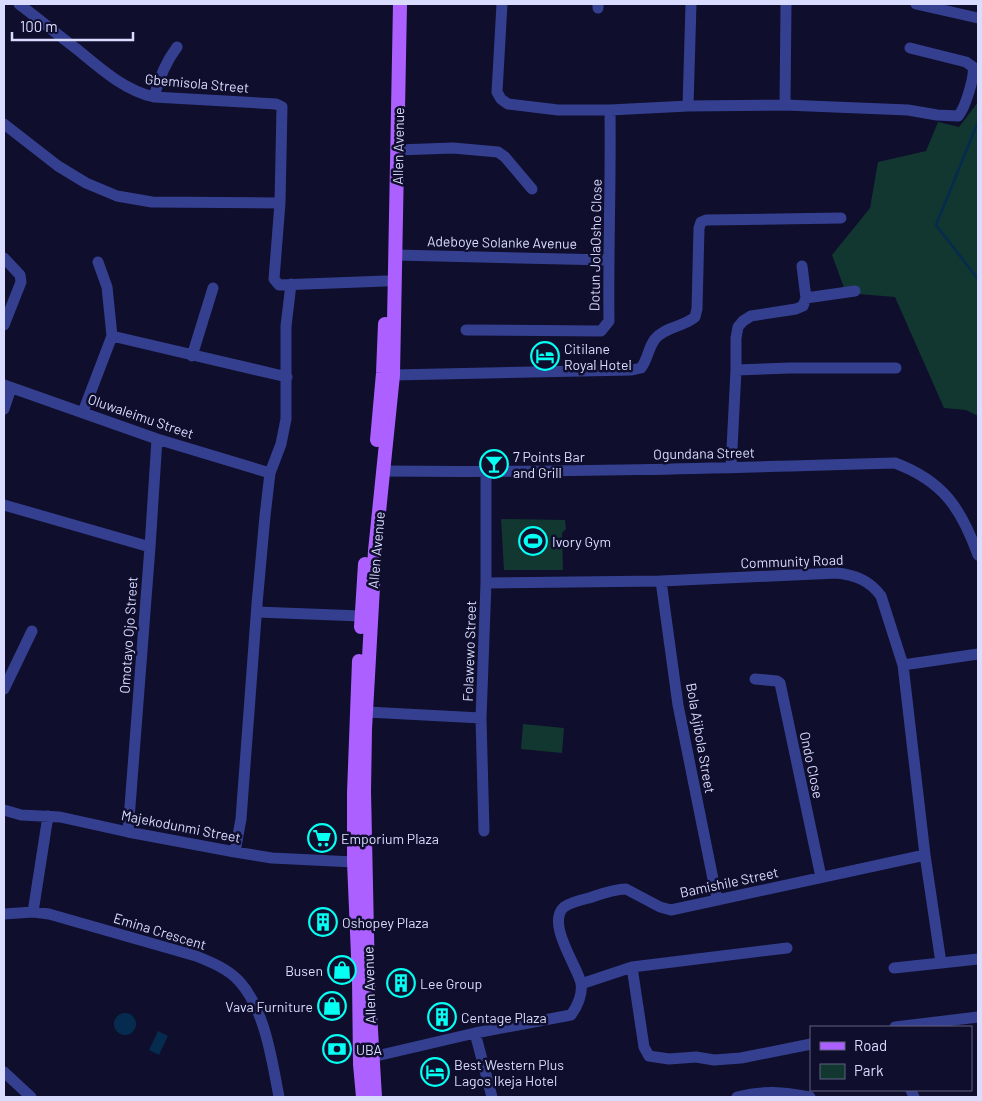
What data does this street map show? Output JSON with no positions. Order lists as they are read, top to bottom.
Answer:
{
  "streets": {
    "main road": ["Allen Avenue"],
    "street": [
      "Gbemisola Street",
      "Adeboye Solanke Avenue",
      "Dotun JolaOsho Close",
      "Oluwaleimu Street",
      "Ogundana Street",
      "Community Road",
      "Omotayo Ojo Street",
      "Folawewo Street",
      "Bola Ajibola Street",
      "Ondo Close",
      "Majekodunmi Street",
      "Bamishile Street",
      "Emina Crescent"
    ]
  },
  "crossings": [
    ["Allen Avenue", "Adeboye Solanke Avenue"],
    ["Allen Avenue", "Ogundana Street"],
    ["Allen Avenue", "Majekodunmi Street"],
    ["Adeboye Solanke Avenue", "Dotun JolaOsho Close"],
    ["Oluwaleimu Street", "Omotayo Ojo Street"],
    ["Ogundana Street", "Folawewo Street"],
    ["Community Road", "Folawewo Street"],
    ["Community Road", "Bola Ajibola Street"],
    ["Community Road", "Bamishile Street"],
    ["Omotayo Ojo Street", "Majekodunmi Street"],
    ["Bola Ajibola Street", "Bamishile Street"],
    ["Ondo Close", "Bamishile Street"]
  ],
  "places": {
    "hotel": ["Citilane Royal Hotel", "Best Western Plus Lagos Ikeja Hotel"],
    "bar": ["7 Points Bar and Grill"],
    "sports": ["Ivory Gym"],
    "supermarket": ["Emporium Plaza"],
    "building": ["Oshopey Plaza", "Lee Group", "Centage Plaza"],
    "shop": ["Busen", "Vava Furniture"],
    "bank": ["UBA"]
  },
  "legend": ["Road", "Park"],
  "scale_bar": "100 m"
}
